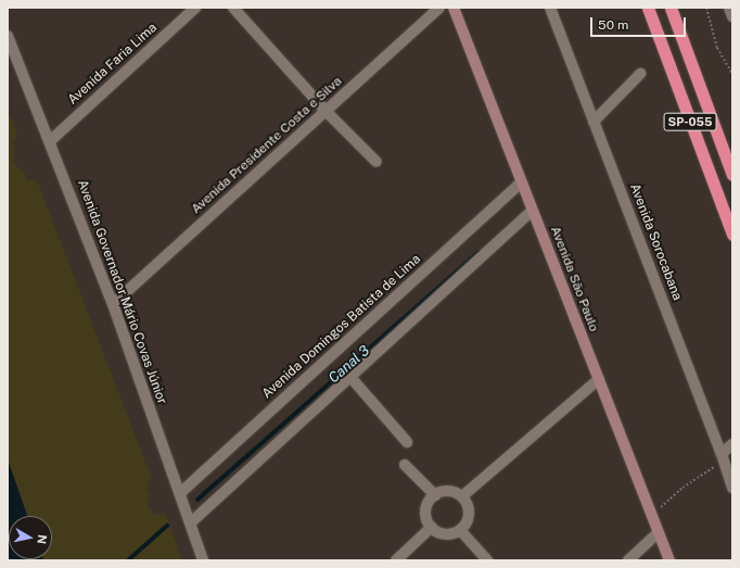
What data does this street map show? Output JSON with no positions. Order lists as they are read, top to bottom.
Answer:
{
  "streets": {
    "highway": ["SP-055"],
    "main road": ["Avenida São Paulo"],
    "street": [
      "Avenida Faria Lima",
      "Avenida Presidente Costa e Silva",
      "Avenida Sorocabana",
      "Avenida Governador Mário Covas Júnior",
      "Avenida Domingos Batista de Lima"
    ]
  },
  "crossings": [
    ["Avenida Faria Lima", "Avenida Governador Mário Covas Júnior"],
    ["Avenida Presidente Costa e Silva", "Avenida Governador Mário Covas Júnior"],
    ["Avenida São Paulo", "Avenida Domingos Batista de Lima"],
    ["Avenida Governador Mário Covas Júnior", "Avenida Domingos Batista de Lima"]
  ],
  "water": ["Canal 3"],
  "scale_bar": "50 m",
  "north": "right"
}
